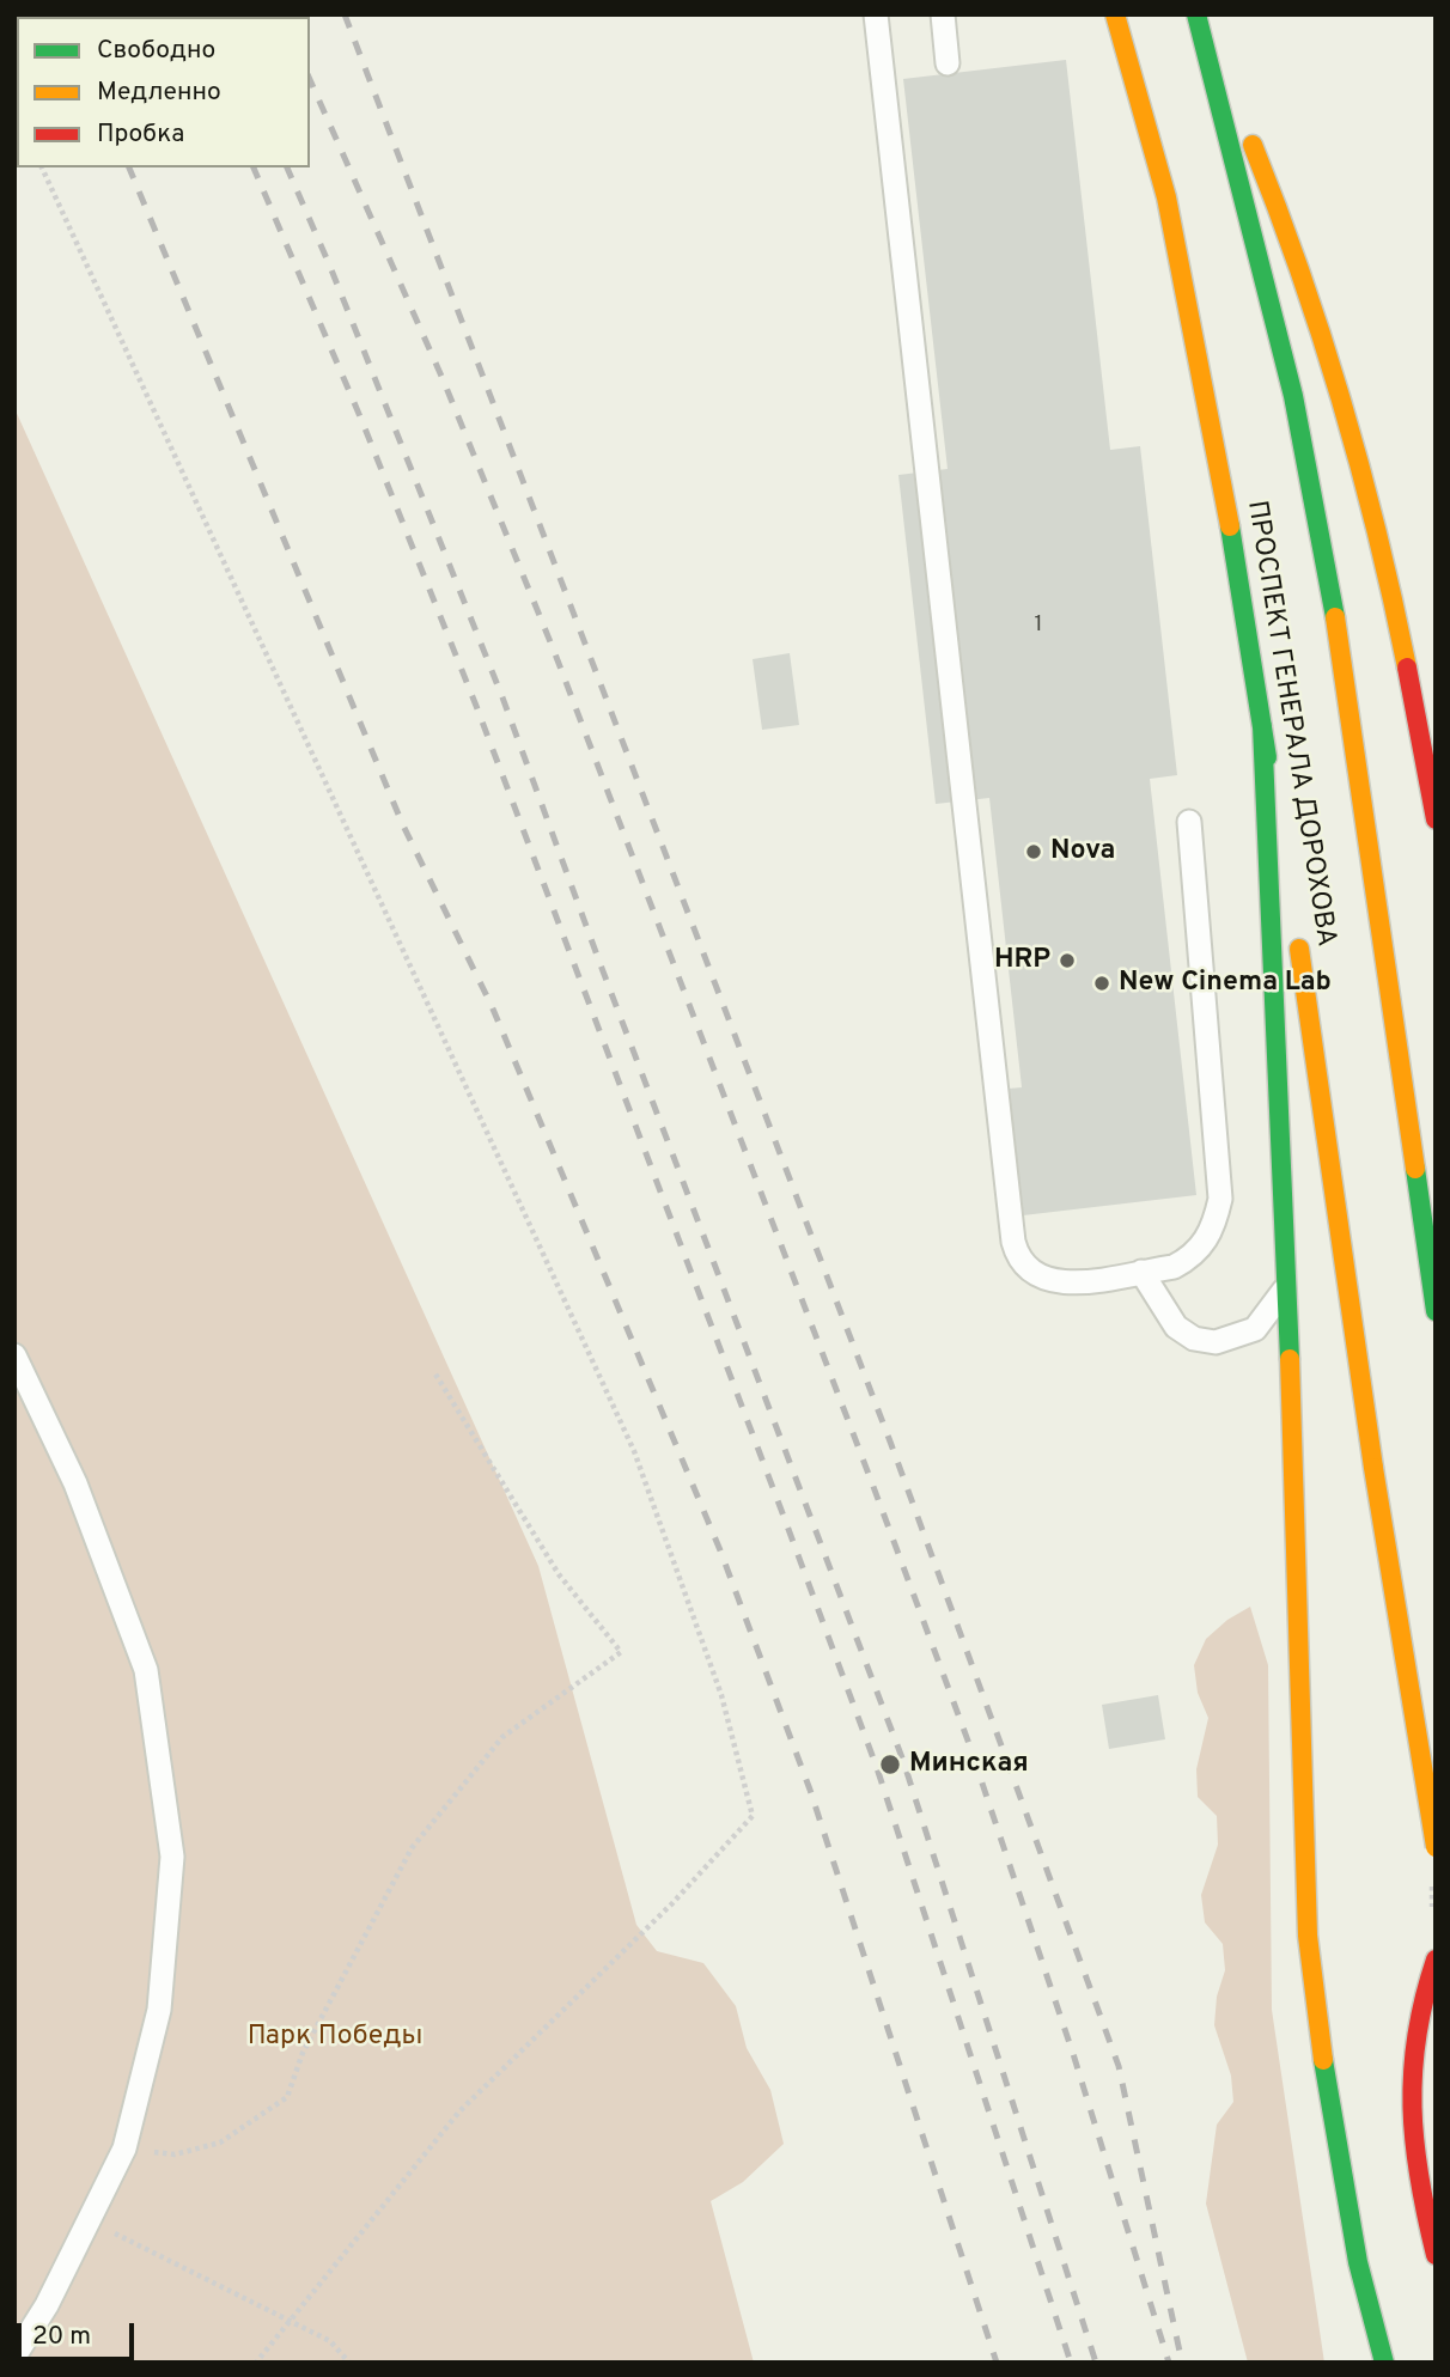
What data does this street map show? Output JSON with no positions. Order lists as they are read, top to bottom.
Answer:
{
  "streets": {
    "main road": ["ПРОСПЕКТ ГЕНЕРАЛА ДОРОХОВА"]
  },
  "parks": ["Парк Победы"],
  "places": [
    "Nova",
    "HRP",
    "New Cinema Lab",
    "Минская"
  ],
  "house_numbers": ["1"],
  "legend": ["Свободно", "Медленно", "Пробка"],
  "scale_bar": "20 m"
}
